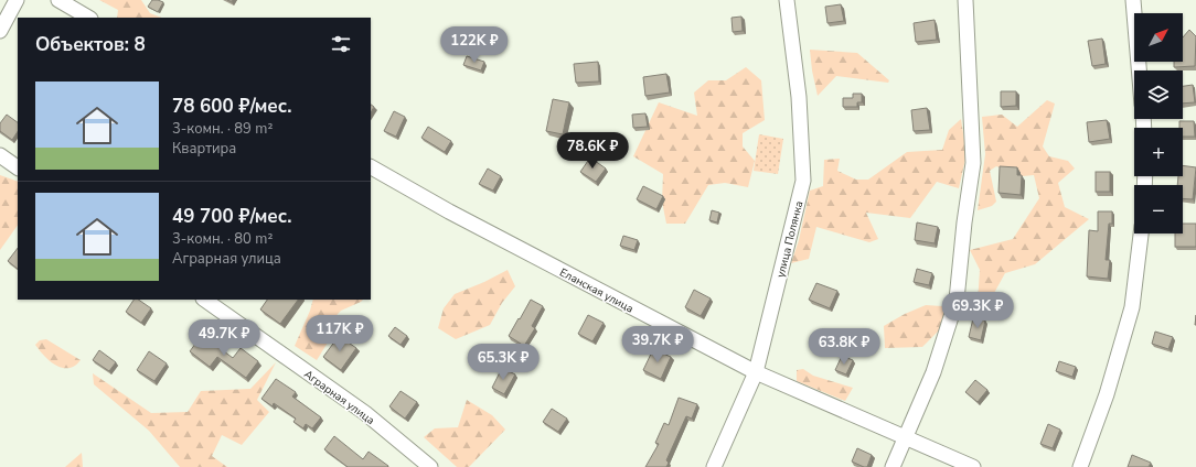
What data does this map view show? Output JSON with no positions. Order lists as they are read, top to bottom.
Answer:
{
  "streets": {
    "street": ["улица Полянка", "Еланская улица", "Аграрная улица"]
  },
  "crossings": [
    ["улица Полянка", "Еланская улица"]
  ],
  "north": "top right",
  "page": {
    "map_buttons": ["+", "−"],
    "heading": "Объектов: 8",
    "price": [
      "122K ₽",
      "78.6K ₽",
      "69.3K ₽",
      "117K ₽",
      "49.7K ₽",
      "39.7K ₽",
      "63.8K ₽",
      "65.3K ₽"
    ],
    "list": [
      {
        "name": "78 600 ₽/мес.",
        "note": "3-комн. · 89 m² · Квартира"
      },
      {
        "name": "49 700 ₽/мес.",
        "note": "3-комн. · 80 m² · Аграрная улица"
      }
    ]
  }
}
